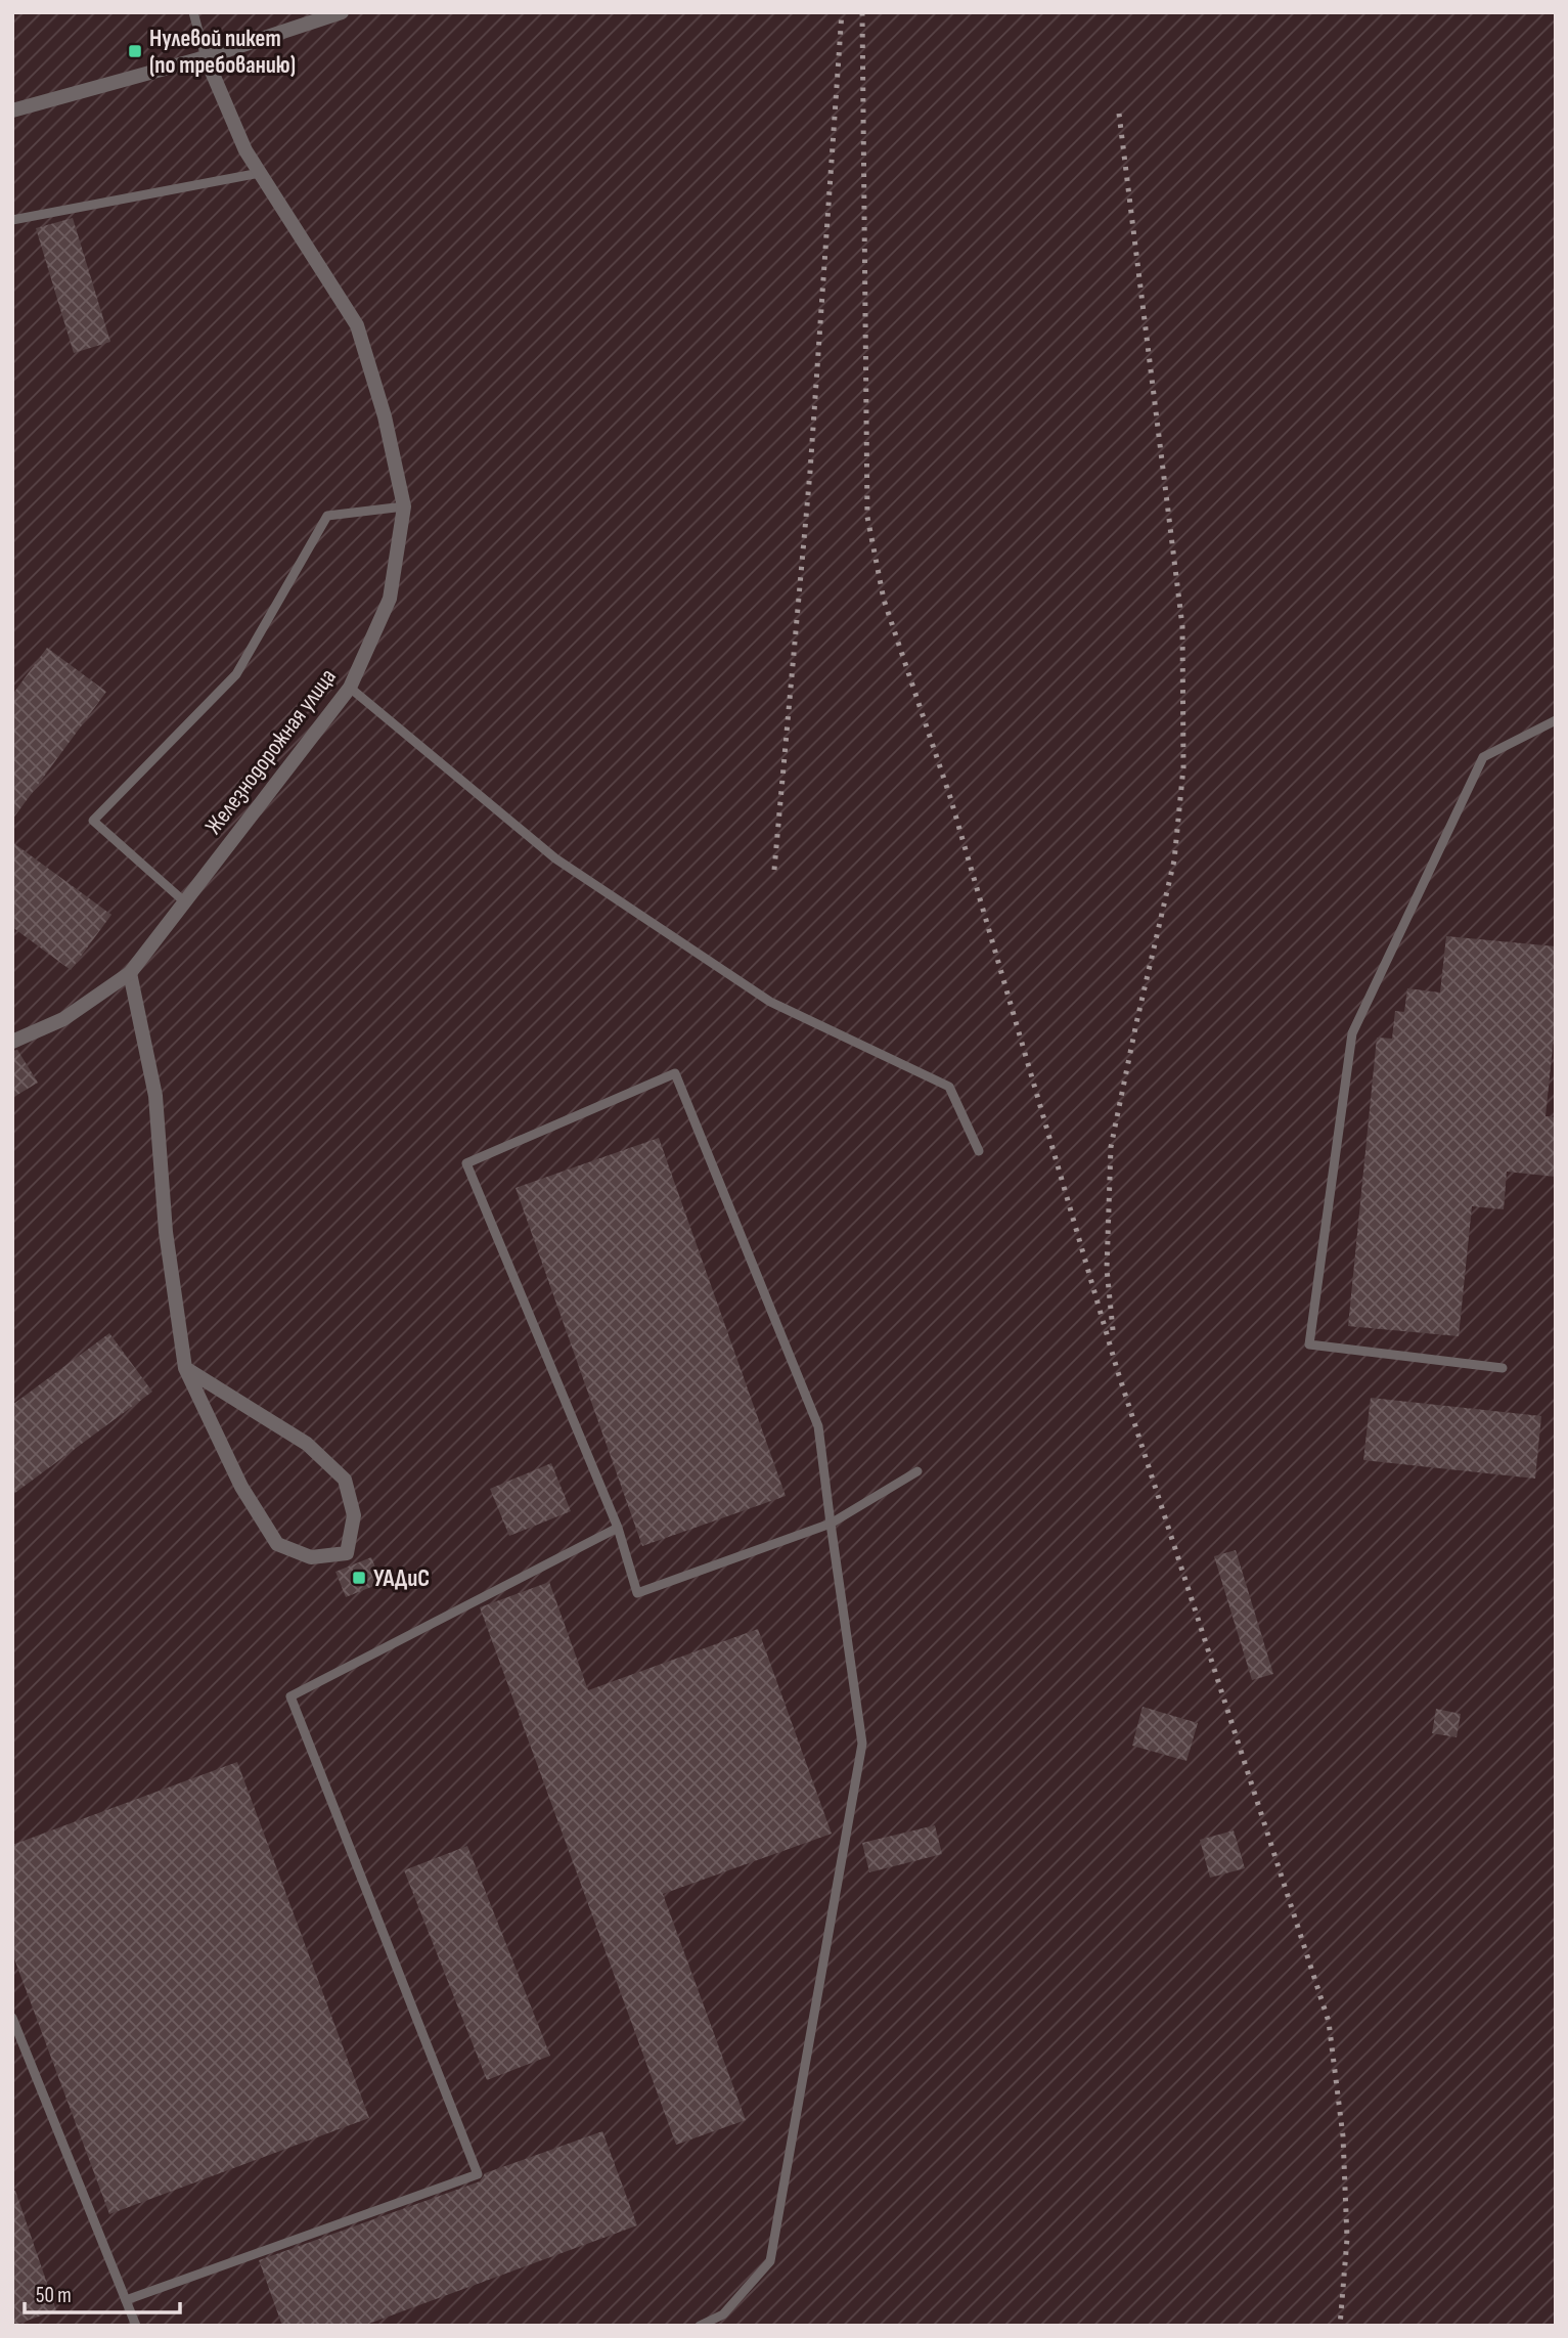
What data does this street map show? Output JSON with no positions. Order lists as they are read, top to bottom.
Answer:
{
  "streets": {
    "street": ["Железнодорожная улица"]
  },
  "places": {
    "transit": ["Нулевой пикет (по требованию)", "УАДиС"]
  },
  "scale_bar": "50 m"
}
